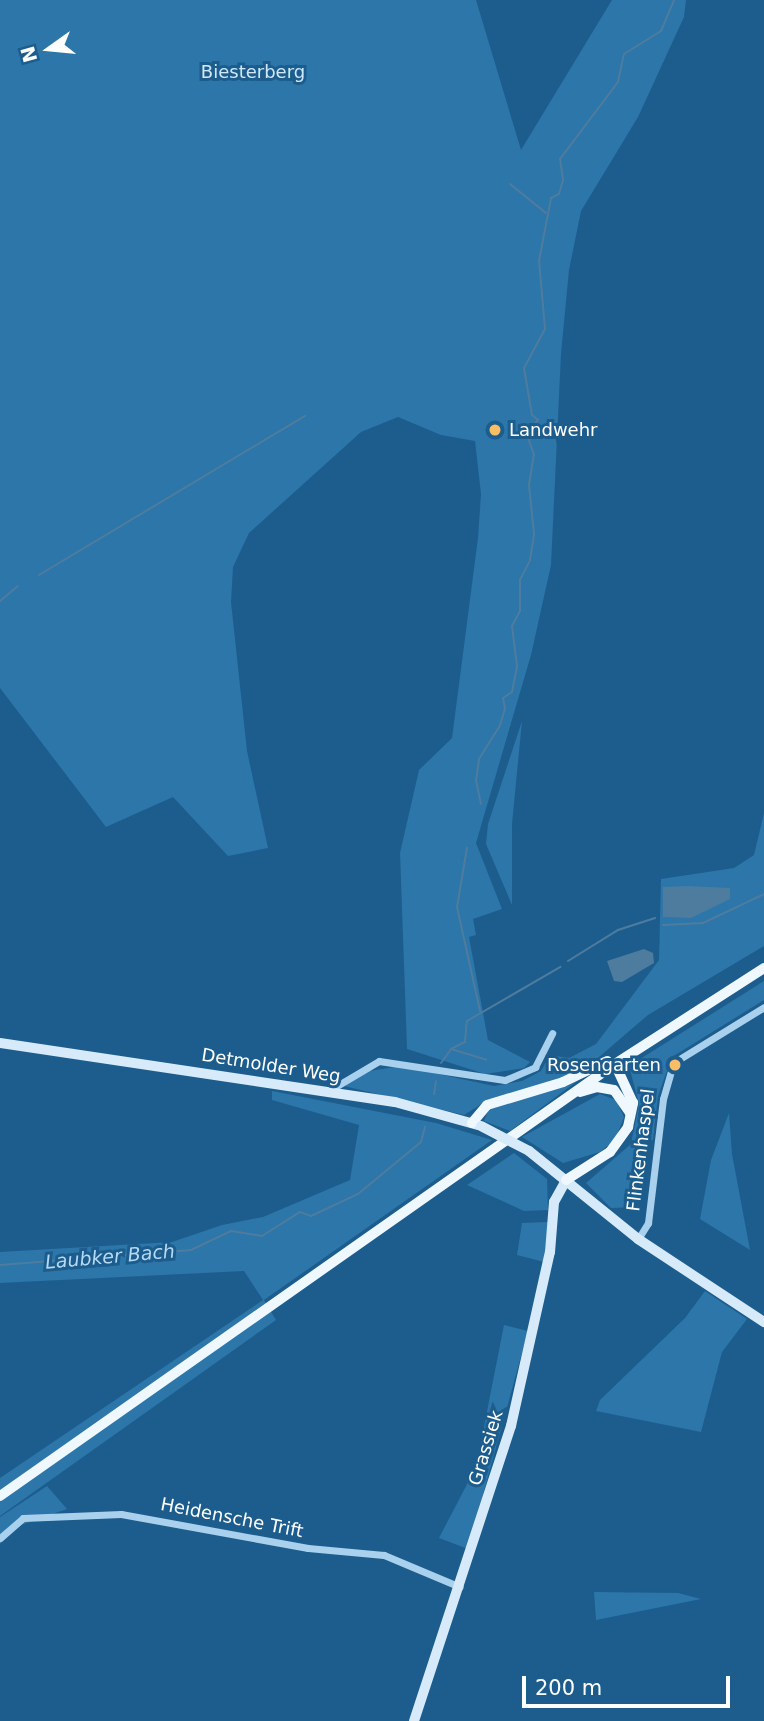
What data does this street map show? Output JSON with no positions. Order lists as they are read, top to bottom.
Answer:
{
  "streets": {
    "street": [
      "Detmolder Weg",
      "Flinkenhaspel",
      "Grassiek",
      "Heidensche Trift"
    ]
  },
  "crossings": [
    ["Detmolder Weg", "Flinkenhaspel"],
    ["Detmolder Weg", "Grassiek"],
    ["Grassiek", "Heidensche Trift"]
  ],
  "water": ["Laubker Bach"],
  "parks": ["Biesterberg"],
  "places": ["Landwehr", "Rosengarten"],
  "scale_bar": "200 m",
  "north": "left"
}
